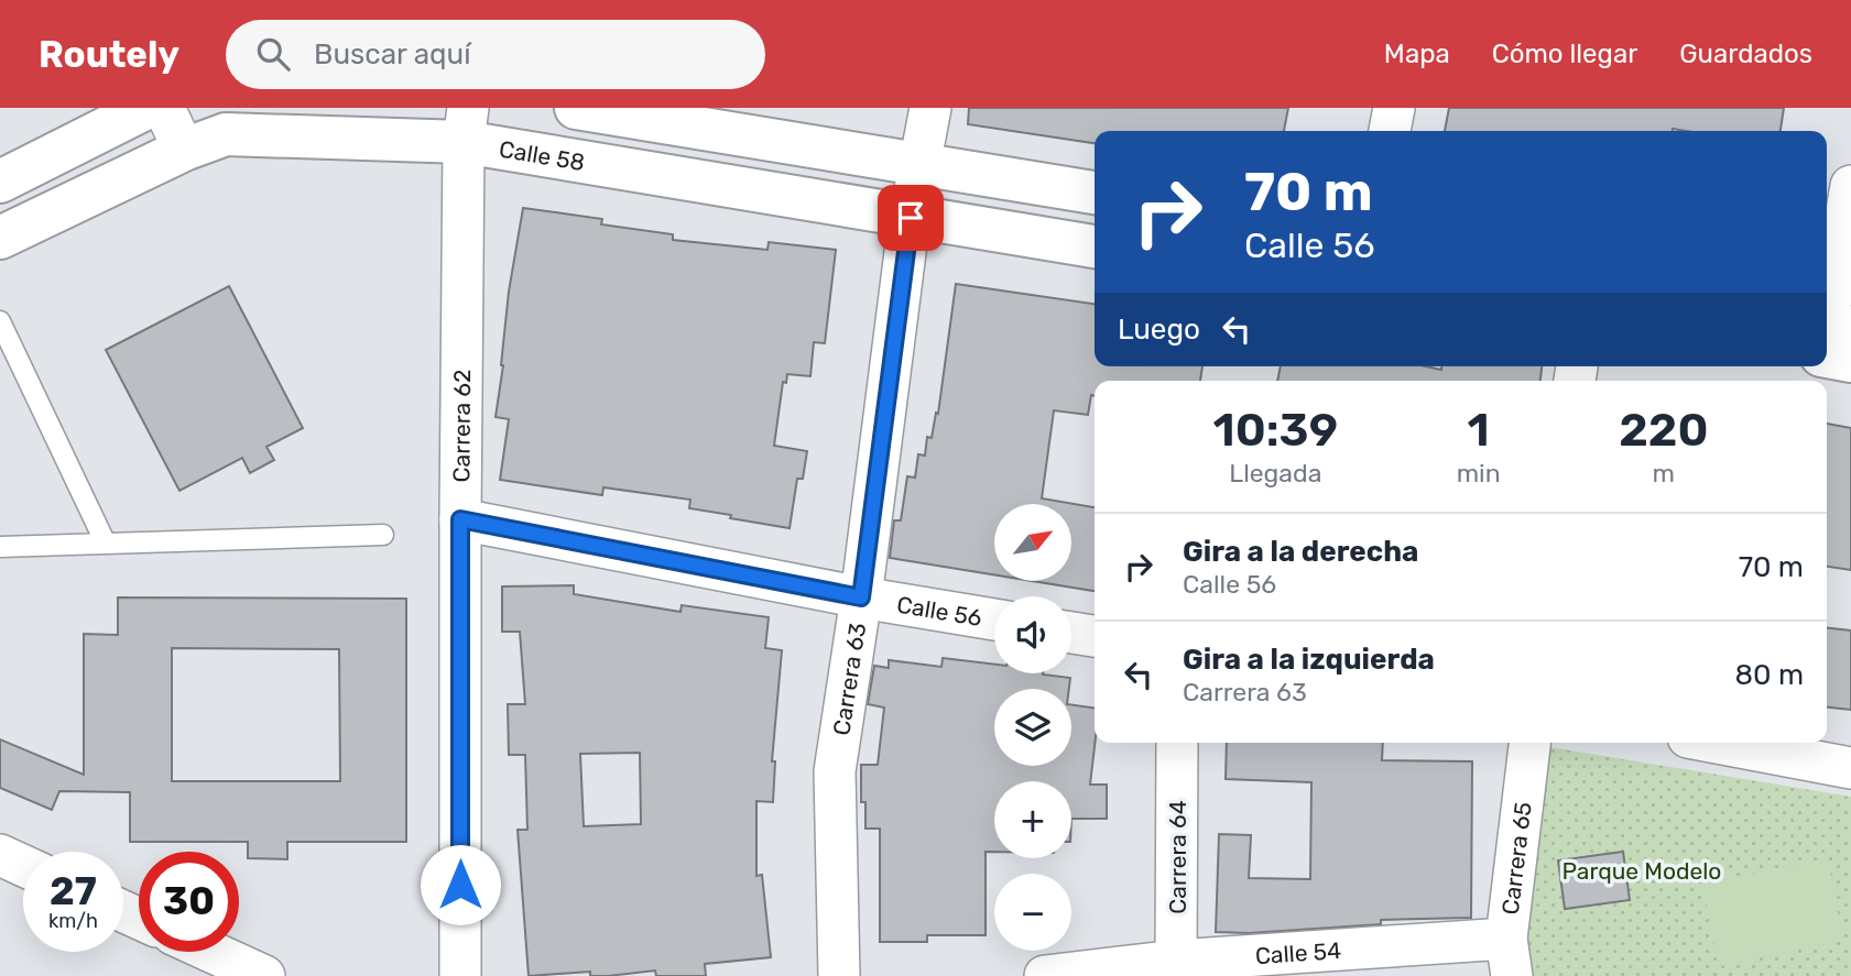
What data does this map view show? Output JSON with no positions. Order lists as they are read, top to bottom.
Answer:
{
  "streets": {
    "street": [
      "Calle 58",
      "Carrera 62",
      "Calle 56",
      "Carrera 63",
      "Carrera 64",
      "Carrera 65",
      "Calle 54"
    ]
  },
  "crossings": [
    ["Calle 58", "Carrera 62"],
    ["Calle 58", "Carrera 63"],
    ["Carrera 62", "Calle 56"],
    ["Calle 56", "Carrera 63"],
    ["Carrera 64", "Calle 54"],
    ["Carrera 65", "Calle 54"]
  ],
  "parks": ["Parque Modelo"],
  "north": "top right",
  "page": {
    "header": "Routely",
    "search": "Buscar aquí",
    "nav": ["Mapa", "Cómo llegar", "Guardados"],
    "turn": ["70 m", "Calle 56"],
    "then": "Luego",
    "eta": [
      "10:39",
      "Llegada",
      "1",
      "min",
      "220",
      "m"
    ],
    "map_buttons": ["+", "−"],
    "list": [
      {
        "name": "Gira a la derecha",
        "note": "Calle 56",
        "value": "70 m"
      },
      {
        "name": "Gira a la izquierda",
        "note": "Carrera 63",
        "value": "80 m"
      }
    ],
    "speed": "27 km/h",
    "limit": "30"
  }
}
